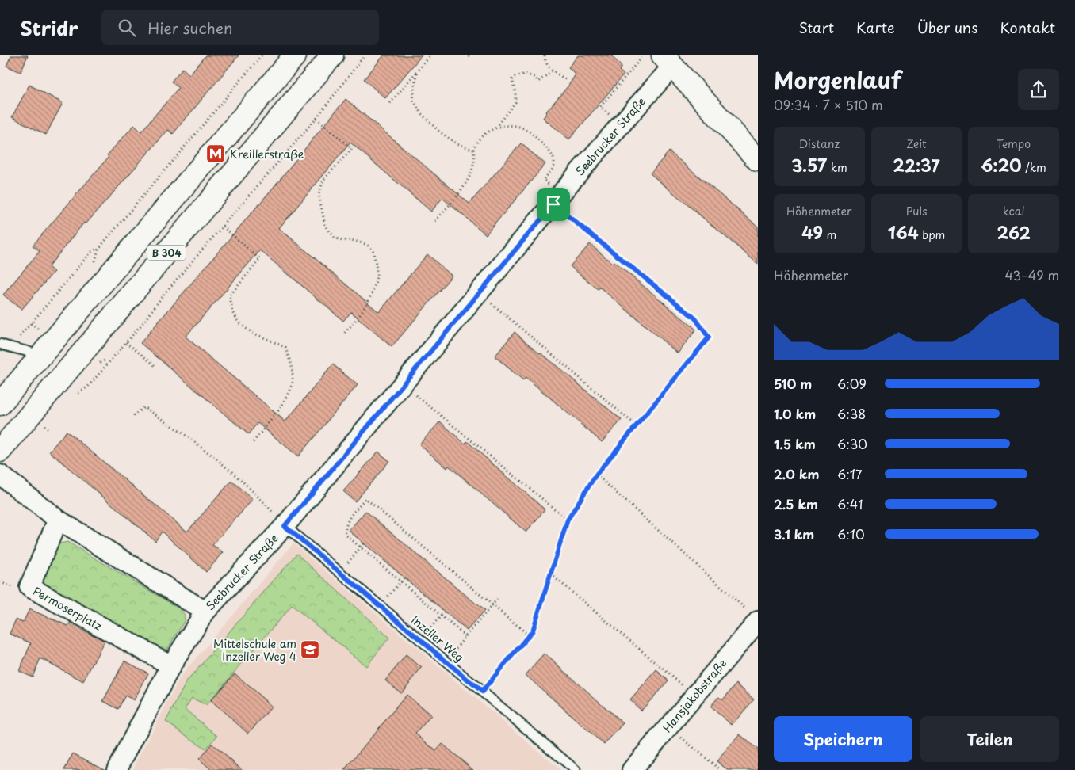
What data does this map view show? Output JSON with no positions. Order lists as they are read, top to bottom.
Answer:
{
  "streets": {
    "main road": ["B 304"],
    "street": ["Seebrucker Straße", "Permoserplatz", "Hansjakobstraße"],
    "lane": ["Inzeller Weg"]
  },
  "crossings": [
    ["Seebrucker Straße", "Permoserplatz"],
    ["Seebrucker Straße", "Inzeller Weg"]
  ],
  "places": {
    "metro station": ["Kreillerstraße"],
    "school or university": ["Mittelschule am Inzeller Weg 4"]
  },
  "page": {
    "header": "Stridr",
    "search": "Hier suchen",
    "nav": [
      "Start",
      "Karte",
      "Über uns",
      "Kontakt"
    ],
    "heading": ["Morgenlauf", "09:34 · 7 × 510 m"],
    "stats": [
      ["Distanz", "3.57 km"],
      ["Zeit", "22:37"],
      ["Tempo", "6:20 /km"],
      ["Höhenmeter", "49 m"],
      ["Puls", "164 bpm"],
      ["kcal", "262"]
    ],
    "chart": ["Höhenmeter", "43–49 m"],
    "list": [
      {
        "name": "510 m",
        "note": "6:09"
      },
      {
        "name": "1.0 km",
        "note": "6:38"
      },
      {
        "name": "1.5 km",
        "note": "6:30"
      },
      {
        "name": "2.0 km",
        "note": "6:17"
      },
      {
        "name": "2.5 km",
        "note": "6:41"
      },
      {
        "name": "3.1 km",
        "note": "6:10"
      }
    ],
    "buttons": ["Speichern", "Teilen"]
  }
}
